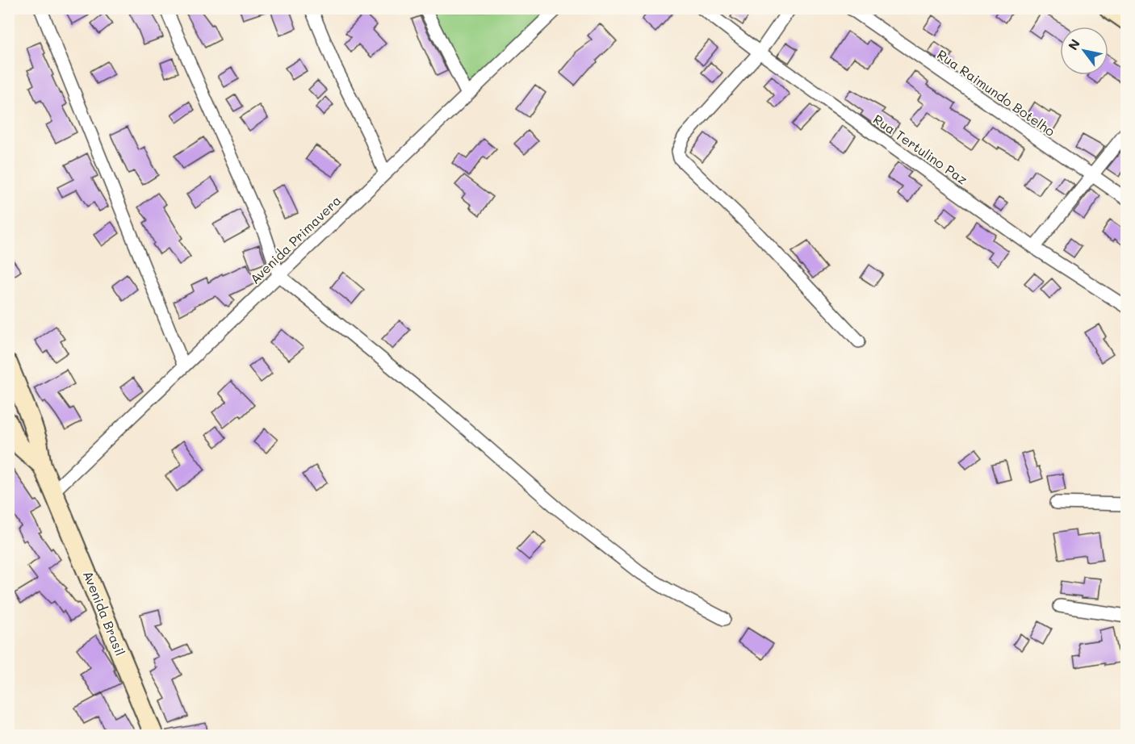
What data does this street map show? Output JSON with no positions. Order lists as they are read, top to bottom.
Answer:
{
  "streets": {
    "street": [
      "Rua Raimundo Botelho",
      "Rua Tertulino Paz",
      "Avenida Primavera",
      "Avenida Brasil"
    ]
  },
  "crossings": [
    ["Avenida Primavera", "Avenida Brasil"]
  ],
  "north": "top left"
}
